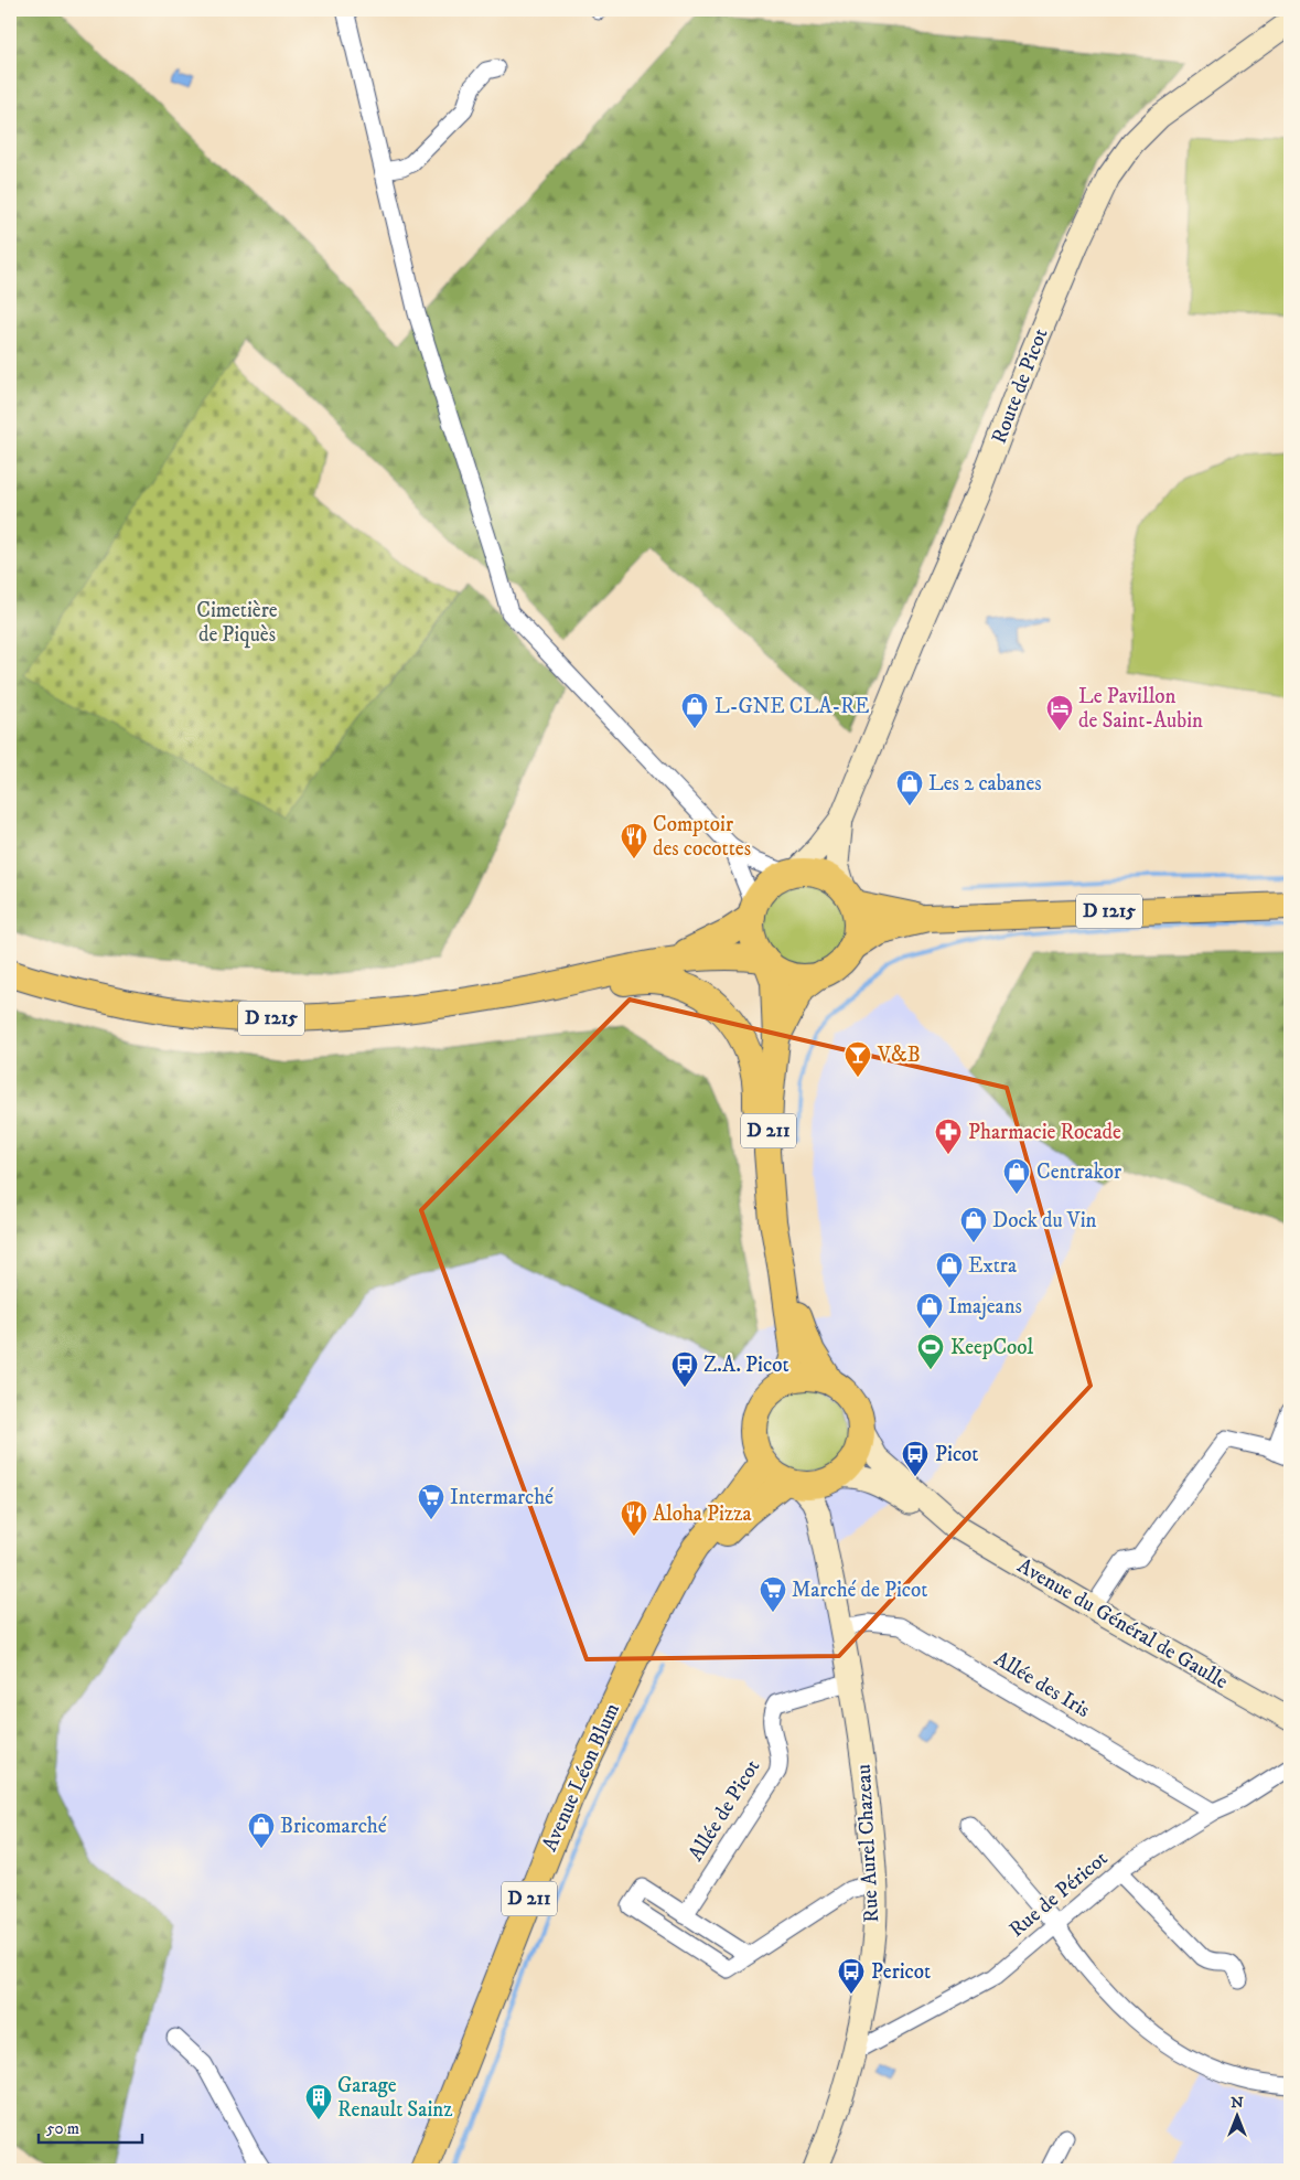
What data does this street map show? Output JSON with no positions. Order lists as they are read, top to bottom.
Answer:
{
  "streets": {
    "main road": [
      "Route de Picot",
      "D 1215",
      "D 211",
      "Avenue du Général de Gaulle",
      "Avenue Léon Blum",
      "Rue Aurel Chazeau"
    ],
    "street": ["Allée des Iris", "Allée de Picot", "Rue de Péricot"]
  },
  "crossings": [
    ["Route de Picot", "D 1215"],
    ["Route de Picot", "D 211"],
    ["D 1215", "D 211"],
    ["D 211", "Avenue du Général de Gaulle"],
    ["D 211", "Avenue Léon Blum"],
    ["D 211", "Rue Aurel Chazeau"],
    ["Avenue du Général de Gaulle", "Avenue Léon Blum"],
    ["Avenue du Général de Gaulle", "Rue Aurel Chazeau"],
    ["Allée des Iris", "Rue Aurel Chazeau"],
    ["Allée des Iris", "Rue de Péricot"],
    ["Avenue Léon Blum", "Rue Aurel Chazeau"],
    ["Allée de Picot", "Rue Aurel Chazeau"],
    ["Rue Aurel Chazeau", "Rue de Péricot"]
  ],
  "parks": ["Cimetière de Piquès"],
  "places": {
    "shop": [
      "L-GNE CLA-RE",
      "Les 2 cabanes",
      "Centrakor",
      "Dock du Vin",
      "Extra",
      "Imajeans",
      "Bricomarché"
    ],
    "hotel": ["Le Pavillon de Saint-Aubin"],
    "restaurant": ["Comptoir des cocottes", "Aloha Pizza"],
    "bar": ["V&B"],
    "pharmacy": ["Pharmacie Rocade"],
    "sports": ["KeepCool"],
    "bus stop": ["Z.A. Picot", "Picot", "Pericot"],
    "supermarket": ["Intermarché", "Marché de Picot"],
    "building": ["Garage Renault Sainz"]
  },
  "scale_bar": "50 m",
  "north": "top"
}
